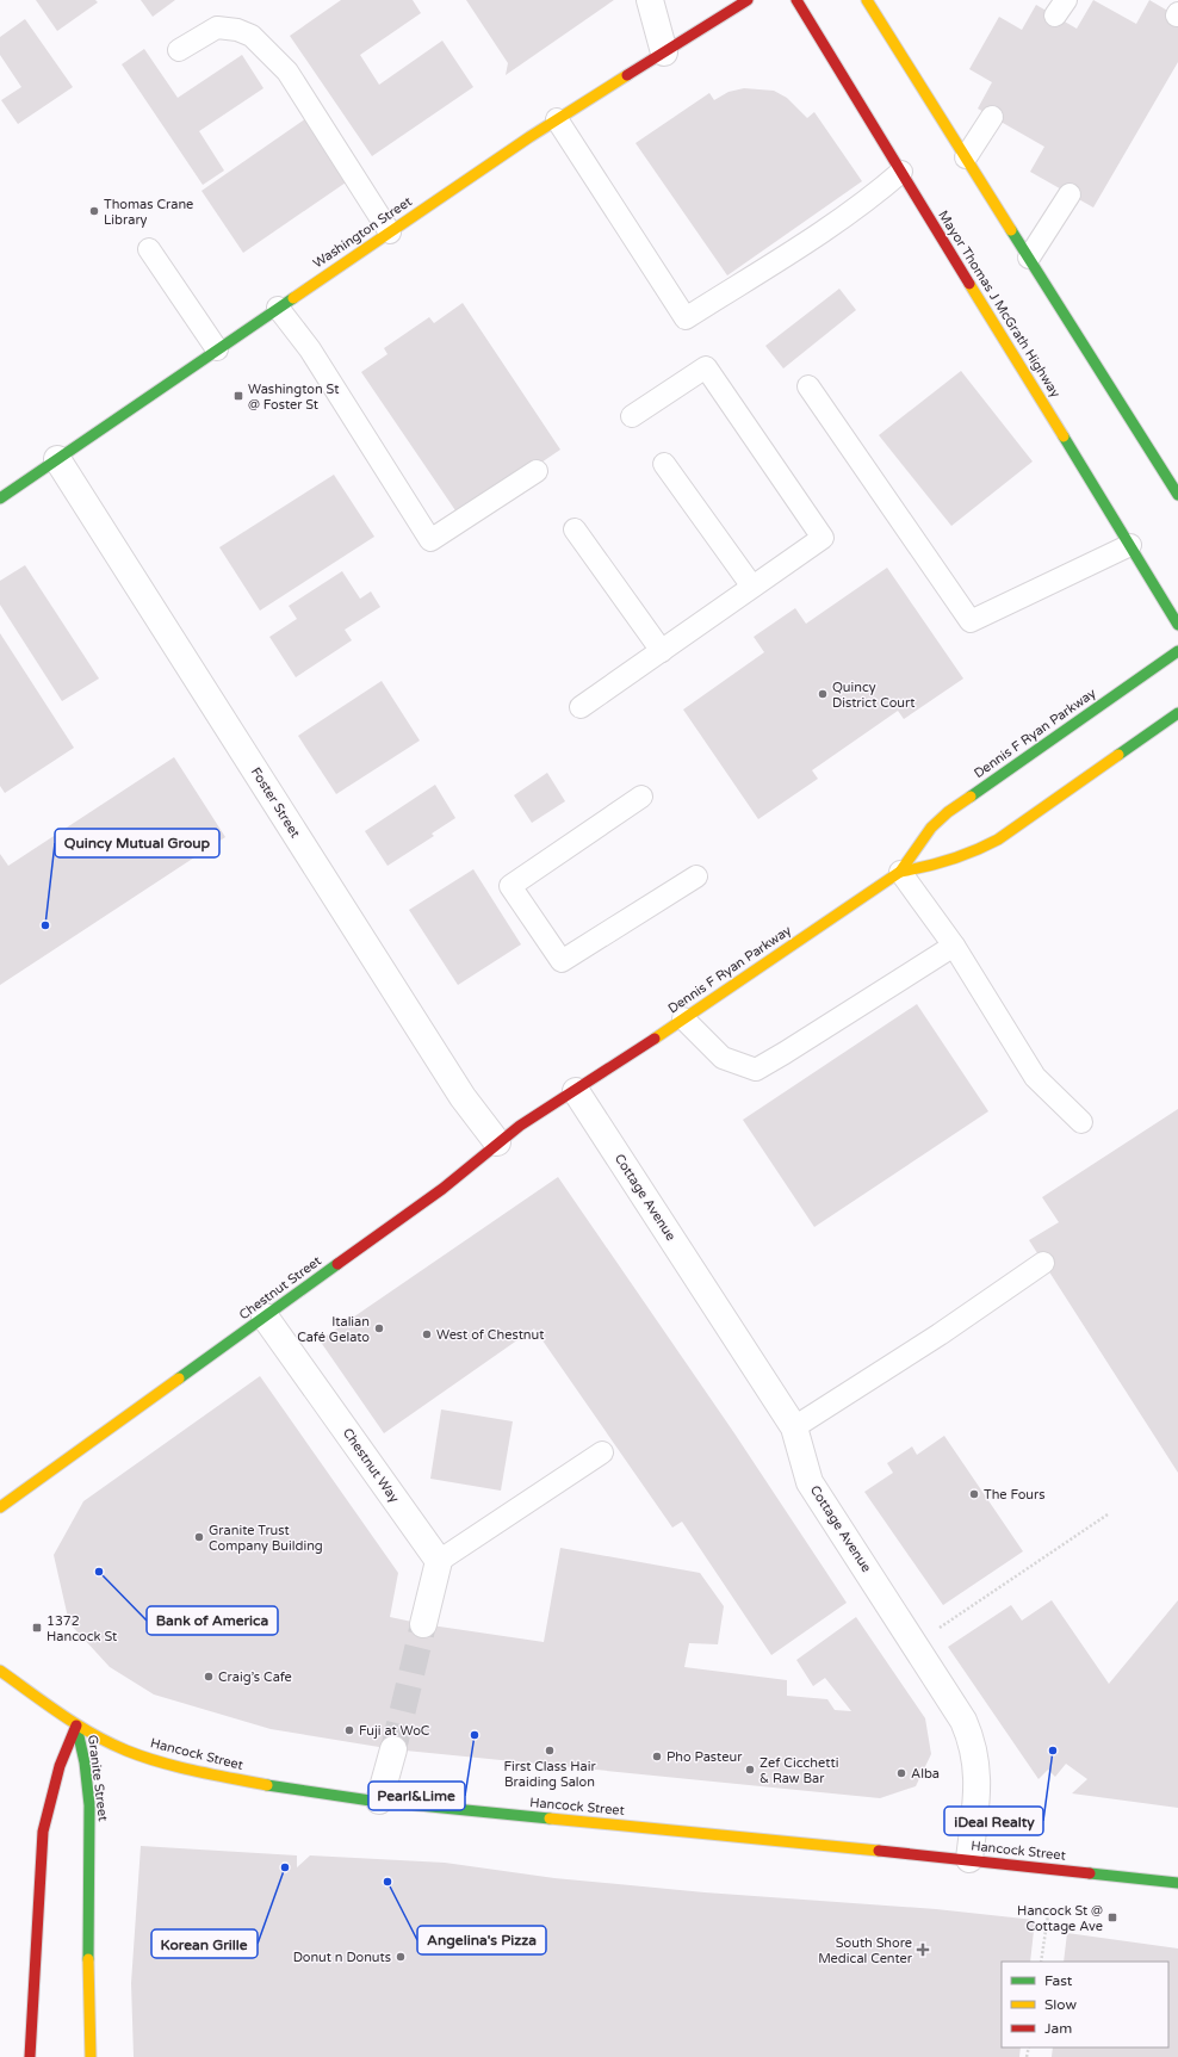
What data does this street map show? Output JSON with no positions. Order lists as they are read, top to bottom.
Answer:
{
  "streets": {
    "main road": [
      "Washington Street",
      "Mayor Thomas J McGrath Highway",
      "Dennis F Ryan Parkway",
      "Chestnut Street",
      "Hancock Street",
      "Granite Street"
    ],
    "street": ["Foster Street", "Cottage Avenue", "Chestnut Way"]
  },
  "crossings": [
    ["Washington Street", "Foster Street"],
    ["Dennis F Ryan Parkway", "Cottage Avenue"],
    ["Dennis F Ryan Parkway", "Chestnut Street"],
    ["Foster Street", "Chestnut Street"],
    ["Cottage Avenue", "Chestnut Street"],
    ["Cottage Avenue", "Hancock Street"],
    ["Chestnut Street", "Chestnut Way"],
    ["Hancock Street", "Granite Street"]
  ],
  "places": {
    "other": [
      "Thomas Crane Library",
      "Quincy District Court",
      "Quincy Mutual Group",
      "Italian Café Gelato",
      "West of Chestnut",
      "The Fours",
      "Granite Trust Company Building",
      "Bank of America",
      "Craig’s Cafe",
      "Fuji at WoC",
      "Pearl&Lime",
      "First Class Hair Braiding Salon",
      "iDeal Realty",
      "Pho Pasteur",
      "Zef Cicchetti & Raw Bar",
      "Alba",
      "Korean Grille",
      "Angelina's Pizza",
      "Donut n Donuts"
    ],
    "transit": ["Washington St @ Foster St", "1372 Hancock St", "Hancock St @ Cottage Ave"],
    "health": ["South Shore Medical Center"]
  },
  "legend": ["Fast", "Slow", "Jam"]
}
